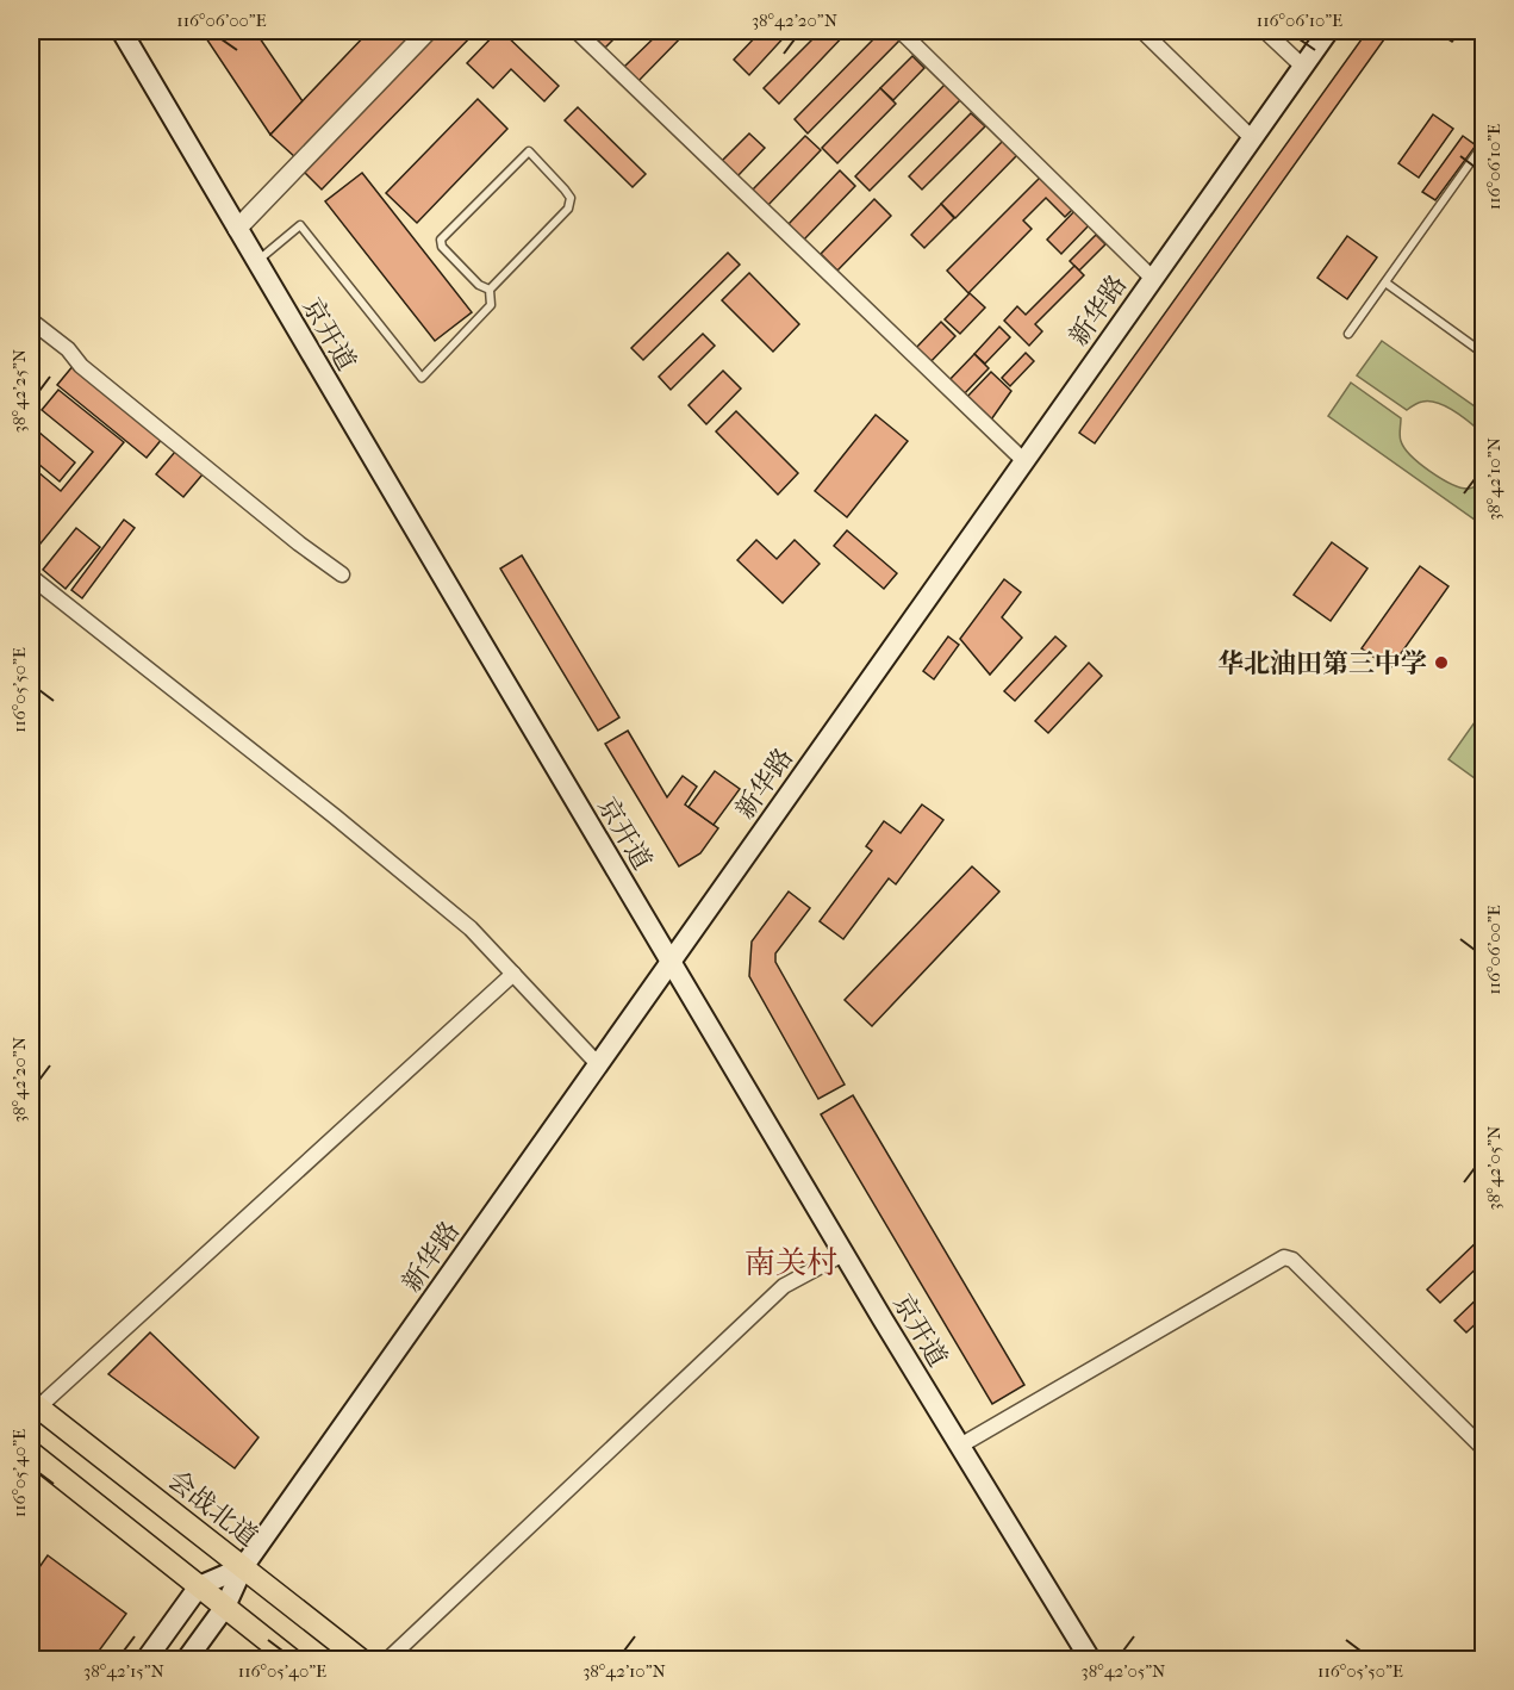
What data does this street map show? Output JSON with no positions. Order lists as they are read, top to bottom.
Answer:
{
  "streets": {
    "main road": ["新华路", "京开道", "会战北道"]
  },
  "crossings": [
    ["新华路", "京开道"],
    ["新华路", "会战北道"]
  ],
  "districts": ["南关村"],
  "places": ["华北油田第三中学"],
  "coordinates": [
    "116°06'00\"E",
    "38°42'20\"N",
    "116°06'10\"E",
    "38°42'25\"N",
    "38°42'10\"N",
    "116°05'50\"E",
    "38°42'05\"N",
    "116°05'40\"E",
    "38°42'15\"N"
  ]
}
